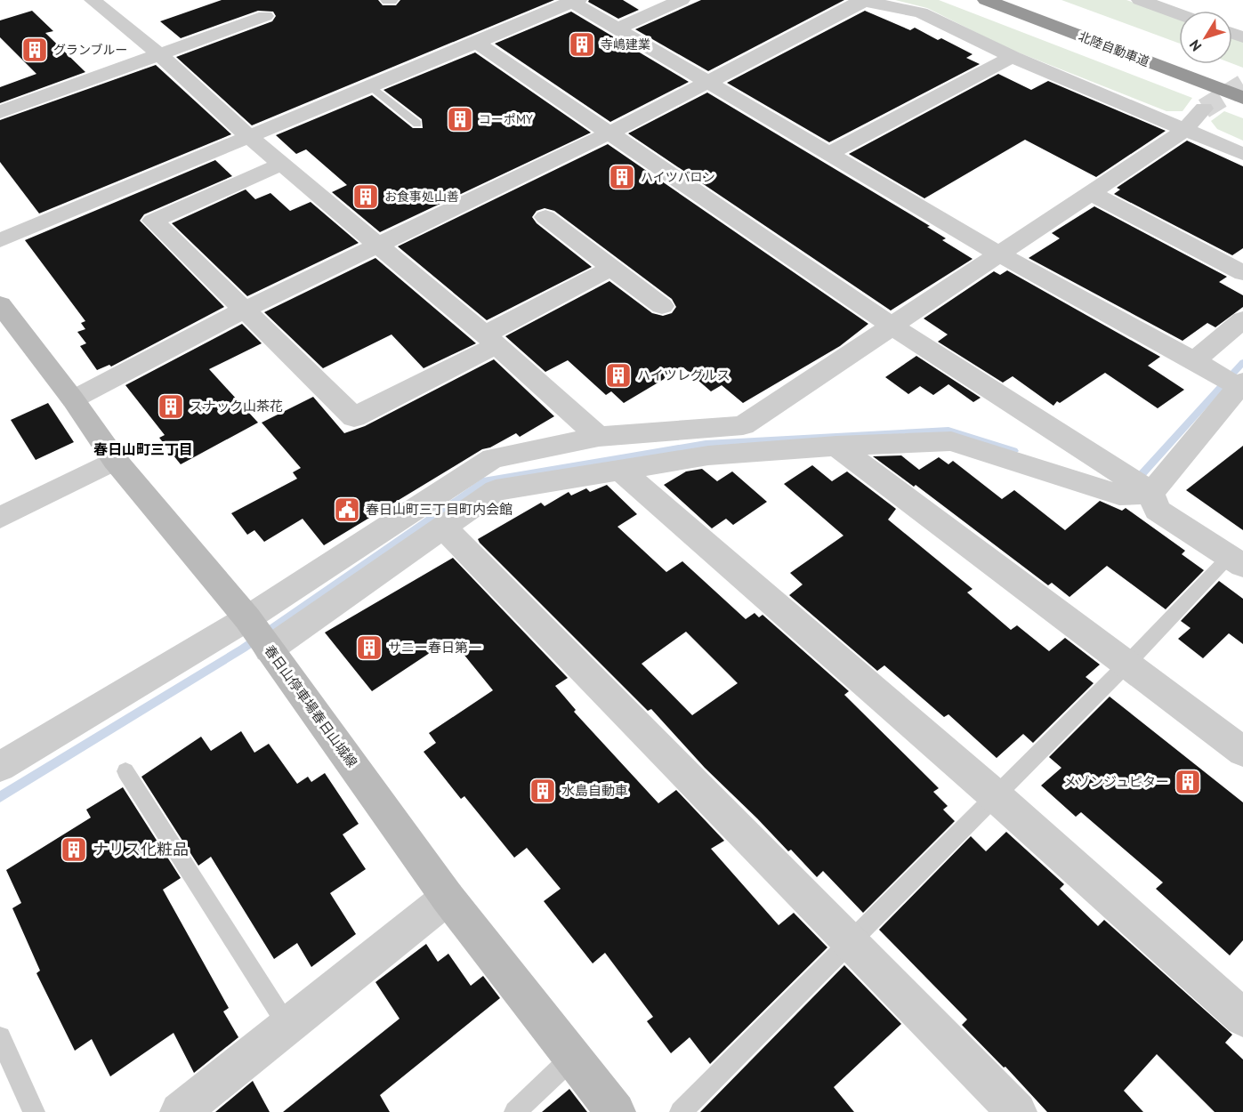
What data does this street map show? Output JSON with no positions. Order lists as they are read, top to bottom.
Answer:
{
  "streets": {
    "highway": ["北陸自動車道"],
    "main road": ["春日山停車場春日山城線"]
  },
  "districts": ["春日山町三丁目"],
  "places": {
    "building": [
      "寺嶋建業",
      "グランブルー",
      "コーポMY",
      "ハイツバロン",
      "お食事処山善",
      "ハイツレグルス",
      "スナック山茶花",
      "サニー春日第一",
      "メゾンジュピター",
      "水島自動車",
      "ナリス化粧品"
    ],
    "public building": ["春日山町三丁目町内会館"]
  },
  "north": "bottom left"
}
